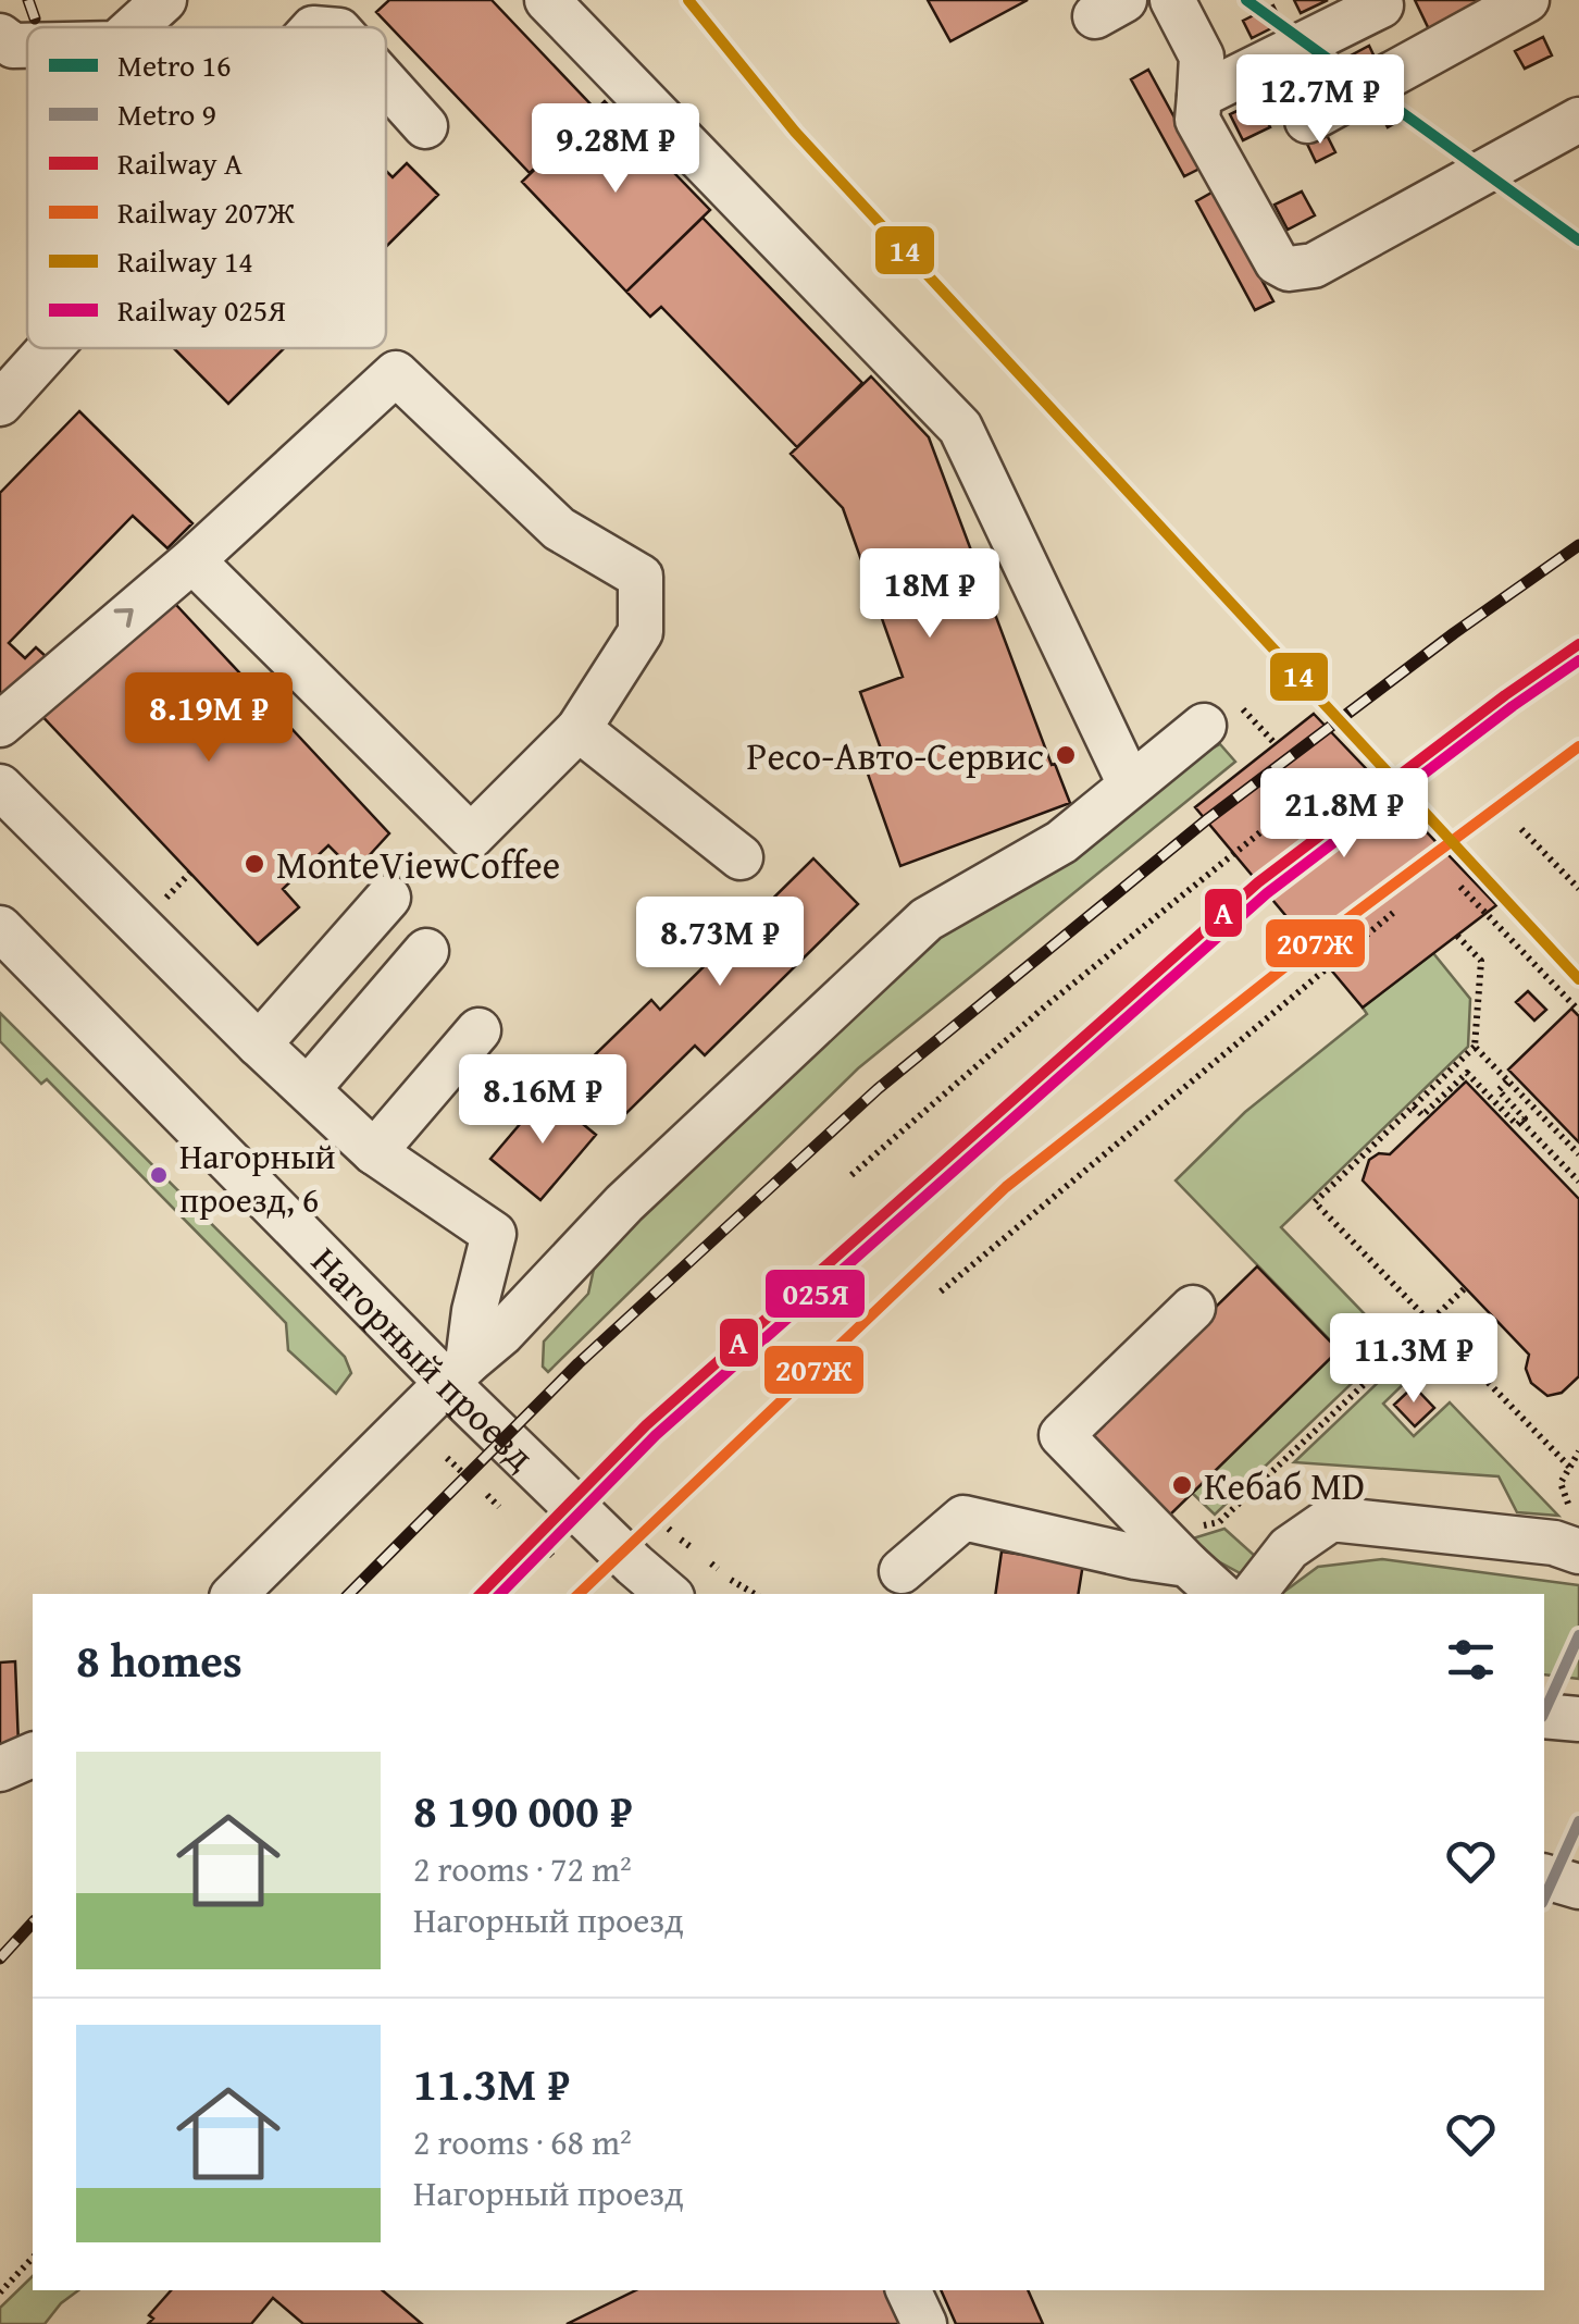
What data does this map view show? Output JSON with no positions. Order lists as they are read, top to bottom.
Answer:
{
  "streets": {
    "street": ["Нагорный проезд"]
  },
  "places": [
    "Ресо-Авто-Сервис",
    "MonteViewCoffee",
    "Нагорный проезд, 6",
    "Кебаб MD"
  ],
  "lines": [
    "metro line 16",
    "rail line 14",
    "rail line A",
    "rail line 025Я",
    "rail line 207Ж",
    "metro line 9"
  ],
  "legend": [
    "Metro 16",
    "Metro 9",
    "Railway A",
    "Railway 207Ж",
    "Railway 14",
    "Railway 025Я"
  ],
  "page": {
    "price": [
      "12.7M ₽",
      "9.28M ₽",
      "18M ₽",
      "8.19M ₽",
      "21.8M ₽",
      "8.73M ₽",
      "8.16M ₽",
      "11.3M ₽"
    ],
    "heading": "8 homes",
    "list": [
      {
        "name": "8 190 000 ₽",
        "note": "2 rooms · 72 m² · Нагорный проезд"
      },
      {
        "name": "11.3M ₽",
        "note": "2 rooms · 68 m² · Нагорный проезд"
      }
    ]
  }
}
